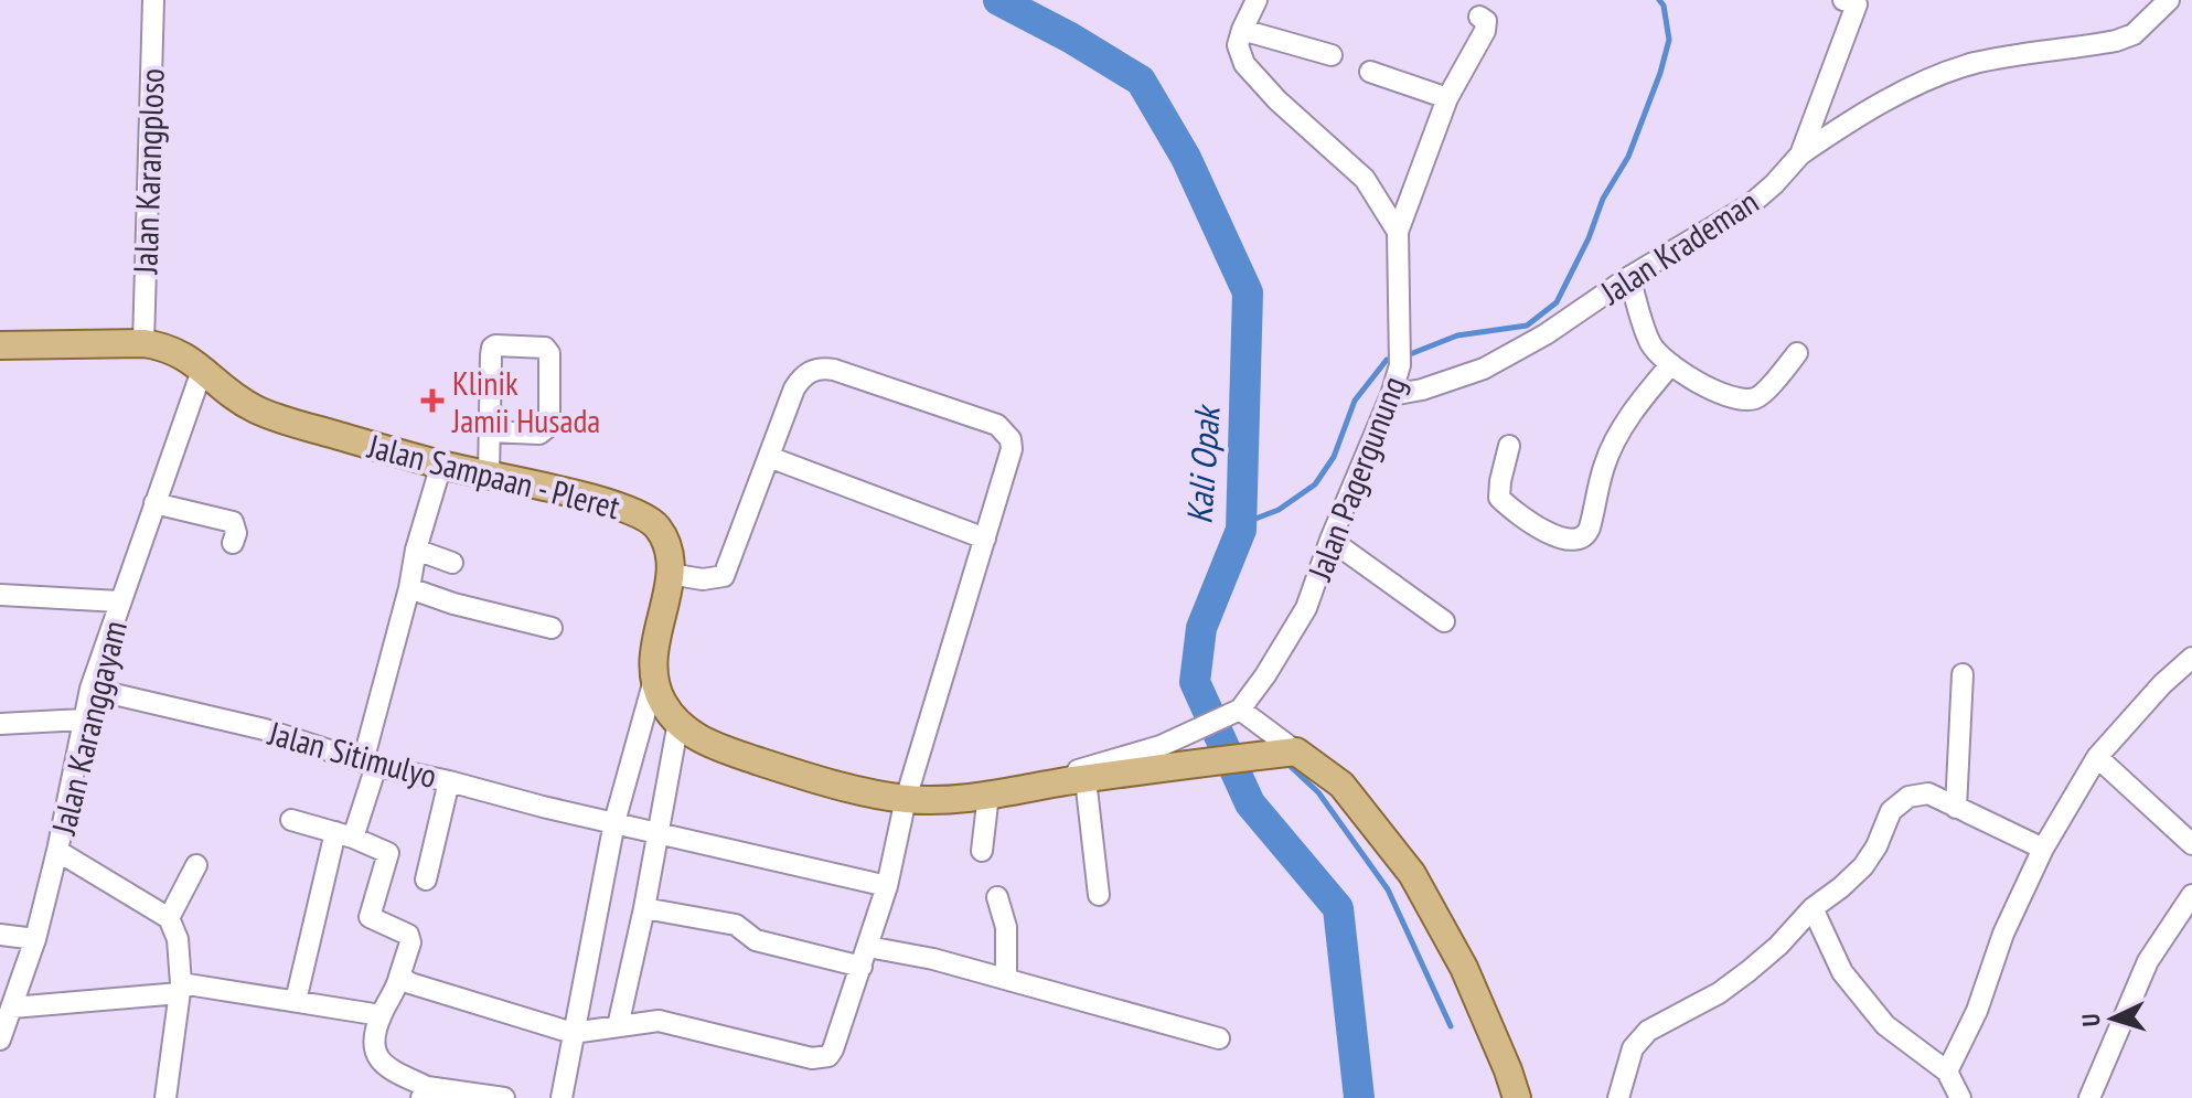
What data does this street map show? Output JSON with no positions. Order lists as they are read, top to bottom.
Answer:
{
  "streets": {
    "main road": ["Jalan Sampaan - Pleret"],
    "street": [
      "Jalan Karangploso",
      "Jalan Krademan",
      "Jalan Pagergunung",
      "Jalan Karanggayam",
      "Jalan Sitimulyo"
    ]
  },
  "crossings": [
    ["Jalan Karangploso", "Jalan Sampaan - Pleret"],
    ["Jalan Krademan", "Jalan Pagergunung"],
    ["Jalan Sampaan - Pleret", "Jalan Karanggayam"],
    ["Jalan Karanggayam", "Jalan Sitimulyo"]
  ],
  "water": ["Kali Opak"],
  "places": {
    "health": ["Klinik Jamii Husada"]
  },
  "north": "left"
}
